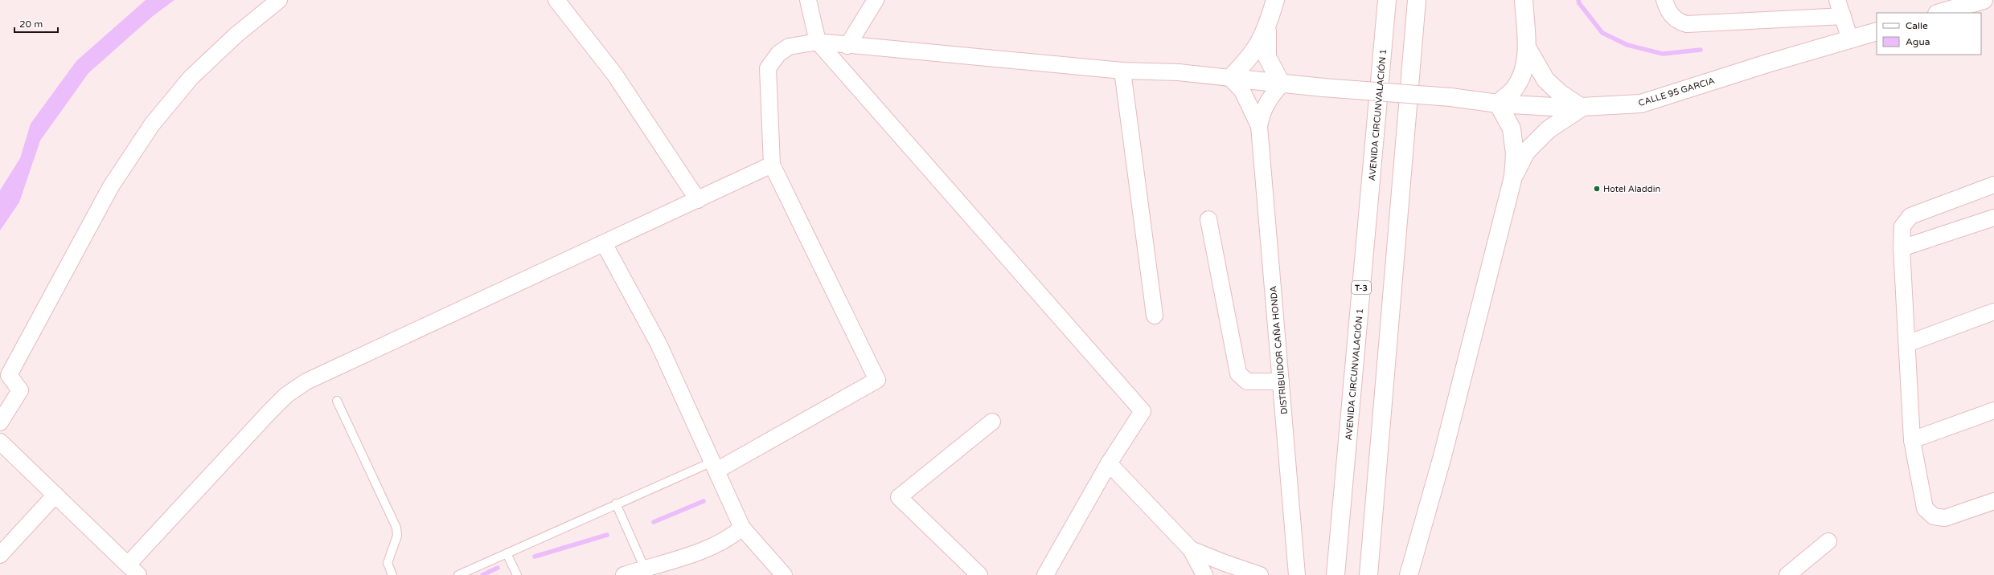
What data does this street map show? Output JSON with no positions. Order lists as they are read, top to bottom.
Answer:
{
  "streets": {
    "main road": ["CALLE 95 GARCIA", "AVENIDA CIRCUNVALACIÓN 1", "T-3"],
    "street": ["DISTRIBUIDOR CAÑA HONDA"]
  },
  "crossings": [
    ["CALLE 95 GARCIA", "DISTRIBUIDOR CAÑA HONDA"]
  ],
  "places": ["Hotel Aladdin"],
  "legend": ["Calle", "Agua"],
  "scale_bar": "20 m"
}
